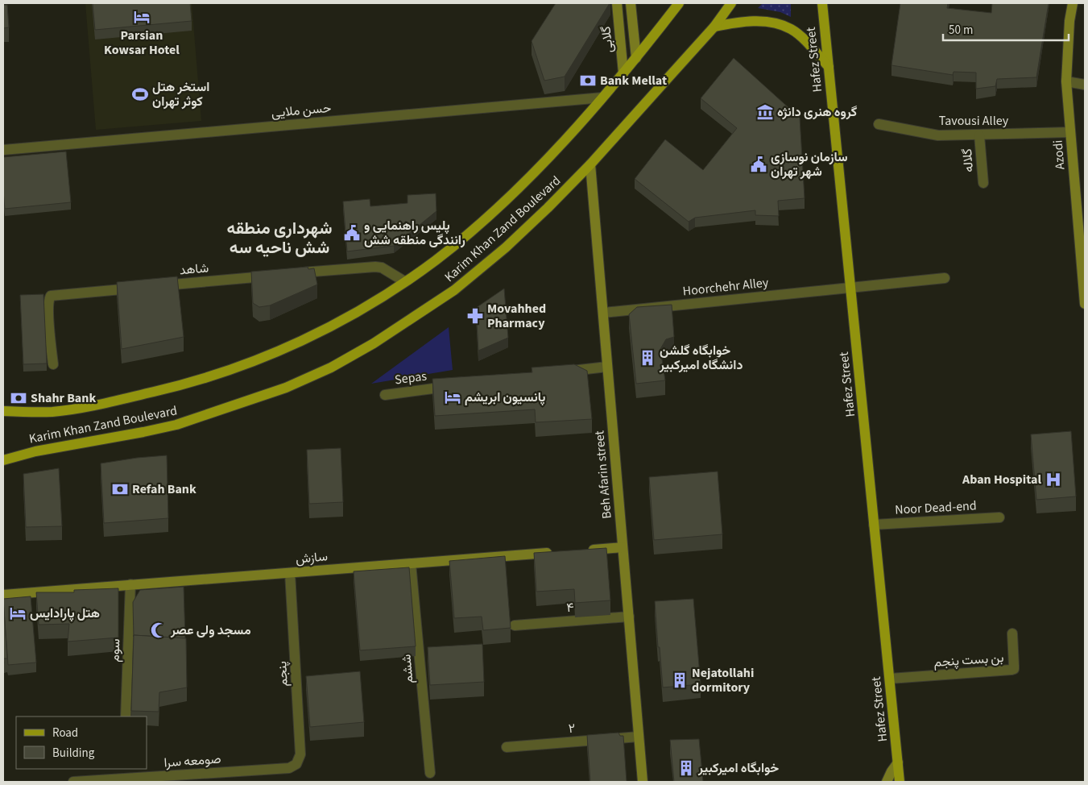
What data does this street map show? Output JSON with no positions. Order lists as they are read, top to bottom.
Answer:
{
  "streets": {
    "main road": ["Hafez Street", "Karim Khan Zand Boulevard"],
    "street": [
      "گلابی",
      "حسن ملایی",
      "Tavousi Alley",
      "Azodi",
      "گلاله",
      "شاهد",
      "Hoorchehr Alley",
      "Sepas",
      "Beh Afarin street",
      "Noor Dead-end",
      "سازش",
      "۴",
      "سوم",
      "بن بست پنجم",
      "ششم",
      "پنجم",
      "۲",
      "صومعه سرا"
    ]
  },
  "crossings": [
    ["گلابی", "Karim Khan Zand Boulevard"],
    ["Hafez Street", "Hoorchehr Alley"],
    ["Hafez Street", "Noor Dead-end"],
    ["Hafez Street", "بن بست پنجم"],
    ["حسن ملایی", "Karim Khan Zand Boulevard"],
    ["Tavousi Alley", "Azodi"],
    ["Tavousi Alley", "گلاله"],
    ["Karim Khan Zand Boulevard", "Beh Afarin street"],
    ["Hoorchehr Alley", "Beh Afarin street"],
    ["Beh Afarin street", "۴"],
    ["Beh Afarin street", "۲"],
    ["سازش", "سوم"],
    ["سازش", "ششم"],
    ["سازش", "پنجم"],
    ["پنجم", "صومعه سرا"]
  ],
  "districts": ["شهرداری منطقه شش ناحیه سه"],
  "places": {
    "hotel": ["Parsian Kowsar Hotel", "پانسیون ابریشم", "هتل پارادایس"],
    "bank": ["Bank Mellat", "Shahr Bank", "Refah Bank"],
    "sports": ["استخر هتل کوثر تهران"],
    "museum": ["گروه هنری دانژه"],
    "public building": ["سازمان نوسازی شهر تهران", "پلیس راهنمایی و رانندگی منطقه شش"],
    "pharmacy": ["Movahhed Pharmacy"],
    "building": ["خوابگاه گلشن دانشگاه امیرکبیر", "Nejatollahi dormitory", "خوابگاه امیرکبیر"],
    "hospital": ["Aban Hospital"],
    "mosque": ["مسجد ولی عصر"]
  },
  "legend": ["Road", "Building"],
  "scale_bar": "50 m"
}
